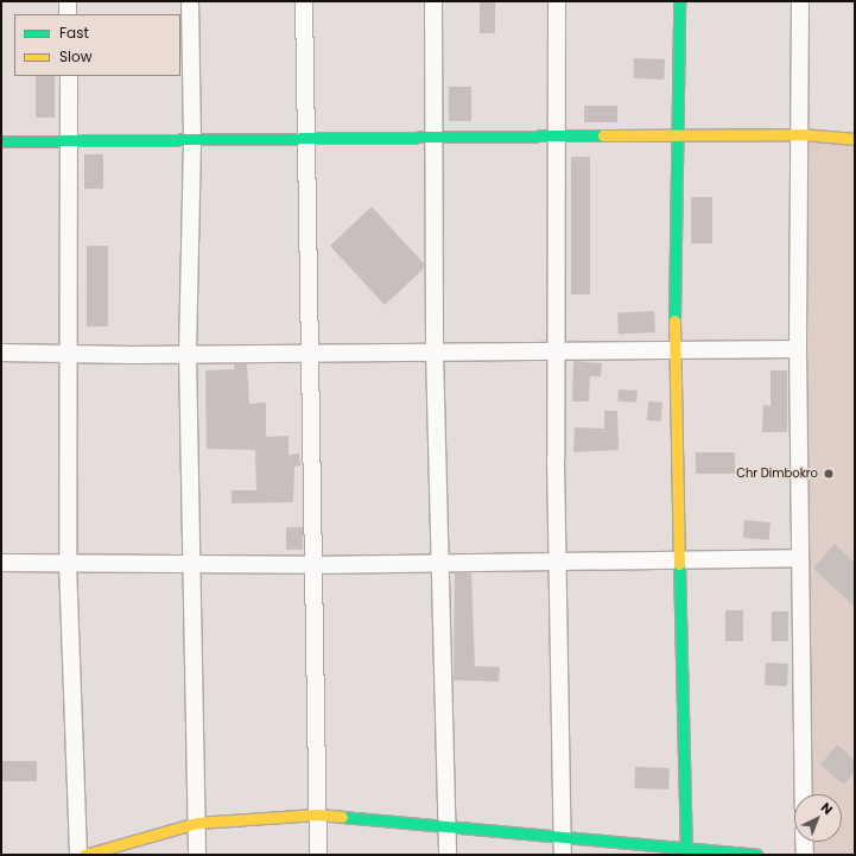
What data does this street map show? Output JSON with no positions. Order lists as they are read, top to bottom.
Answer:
{
  "places": ["Chr Dimbokro"],
  "legend": ["Fast", "Slow"],
  "north": "top right"
}
